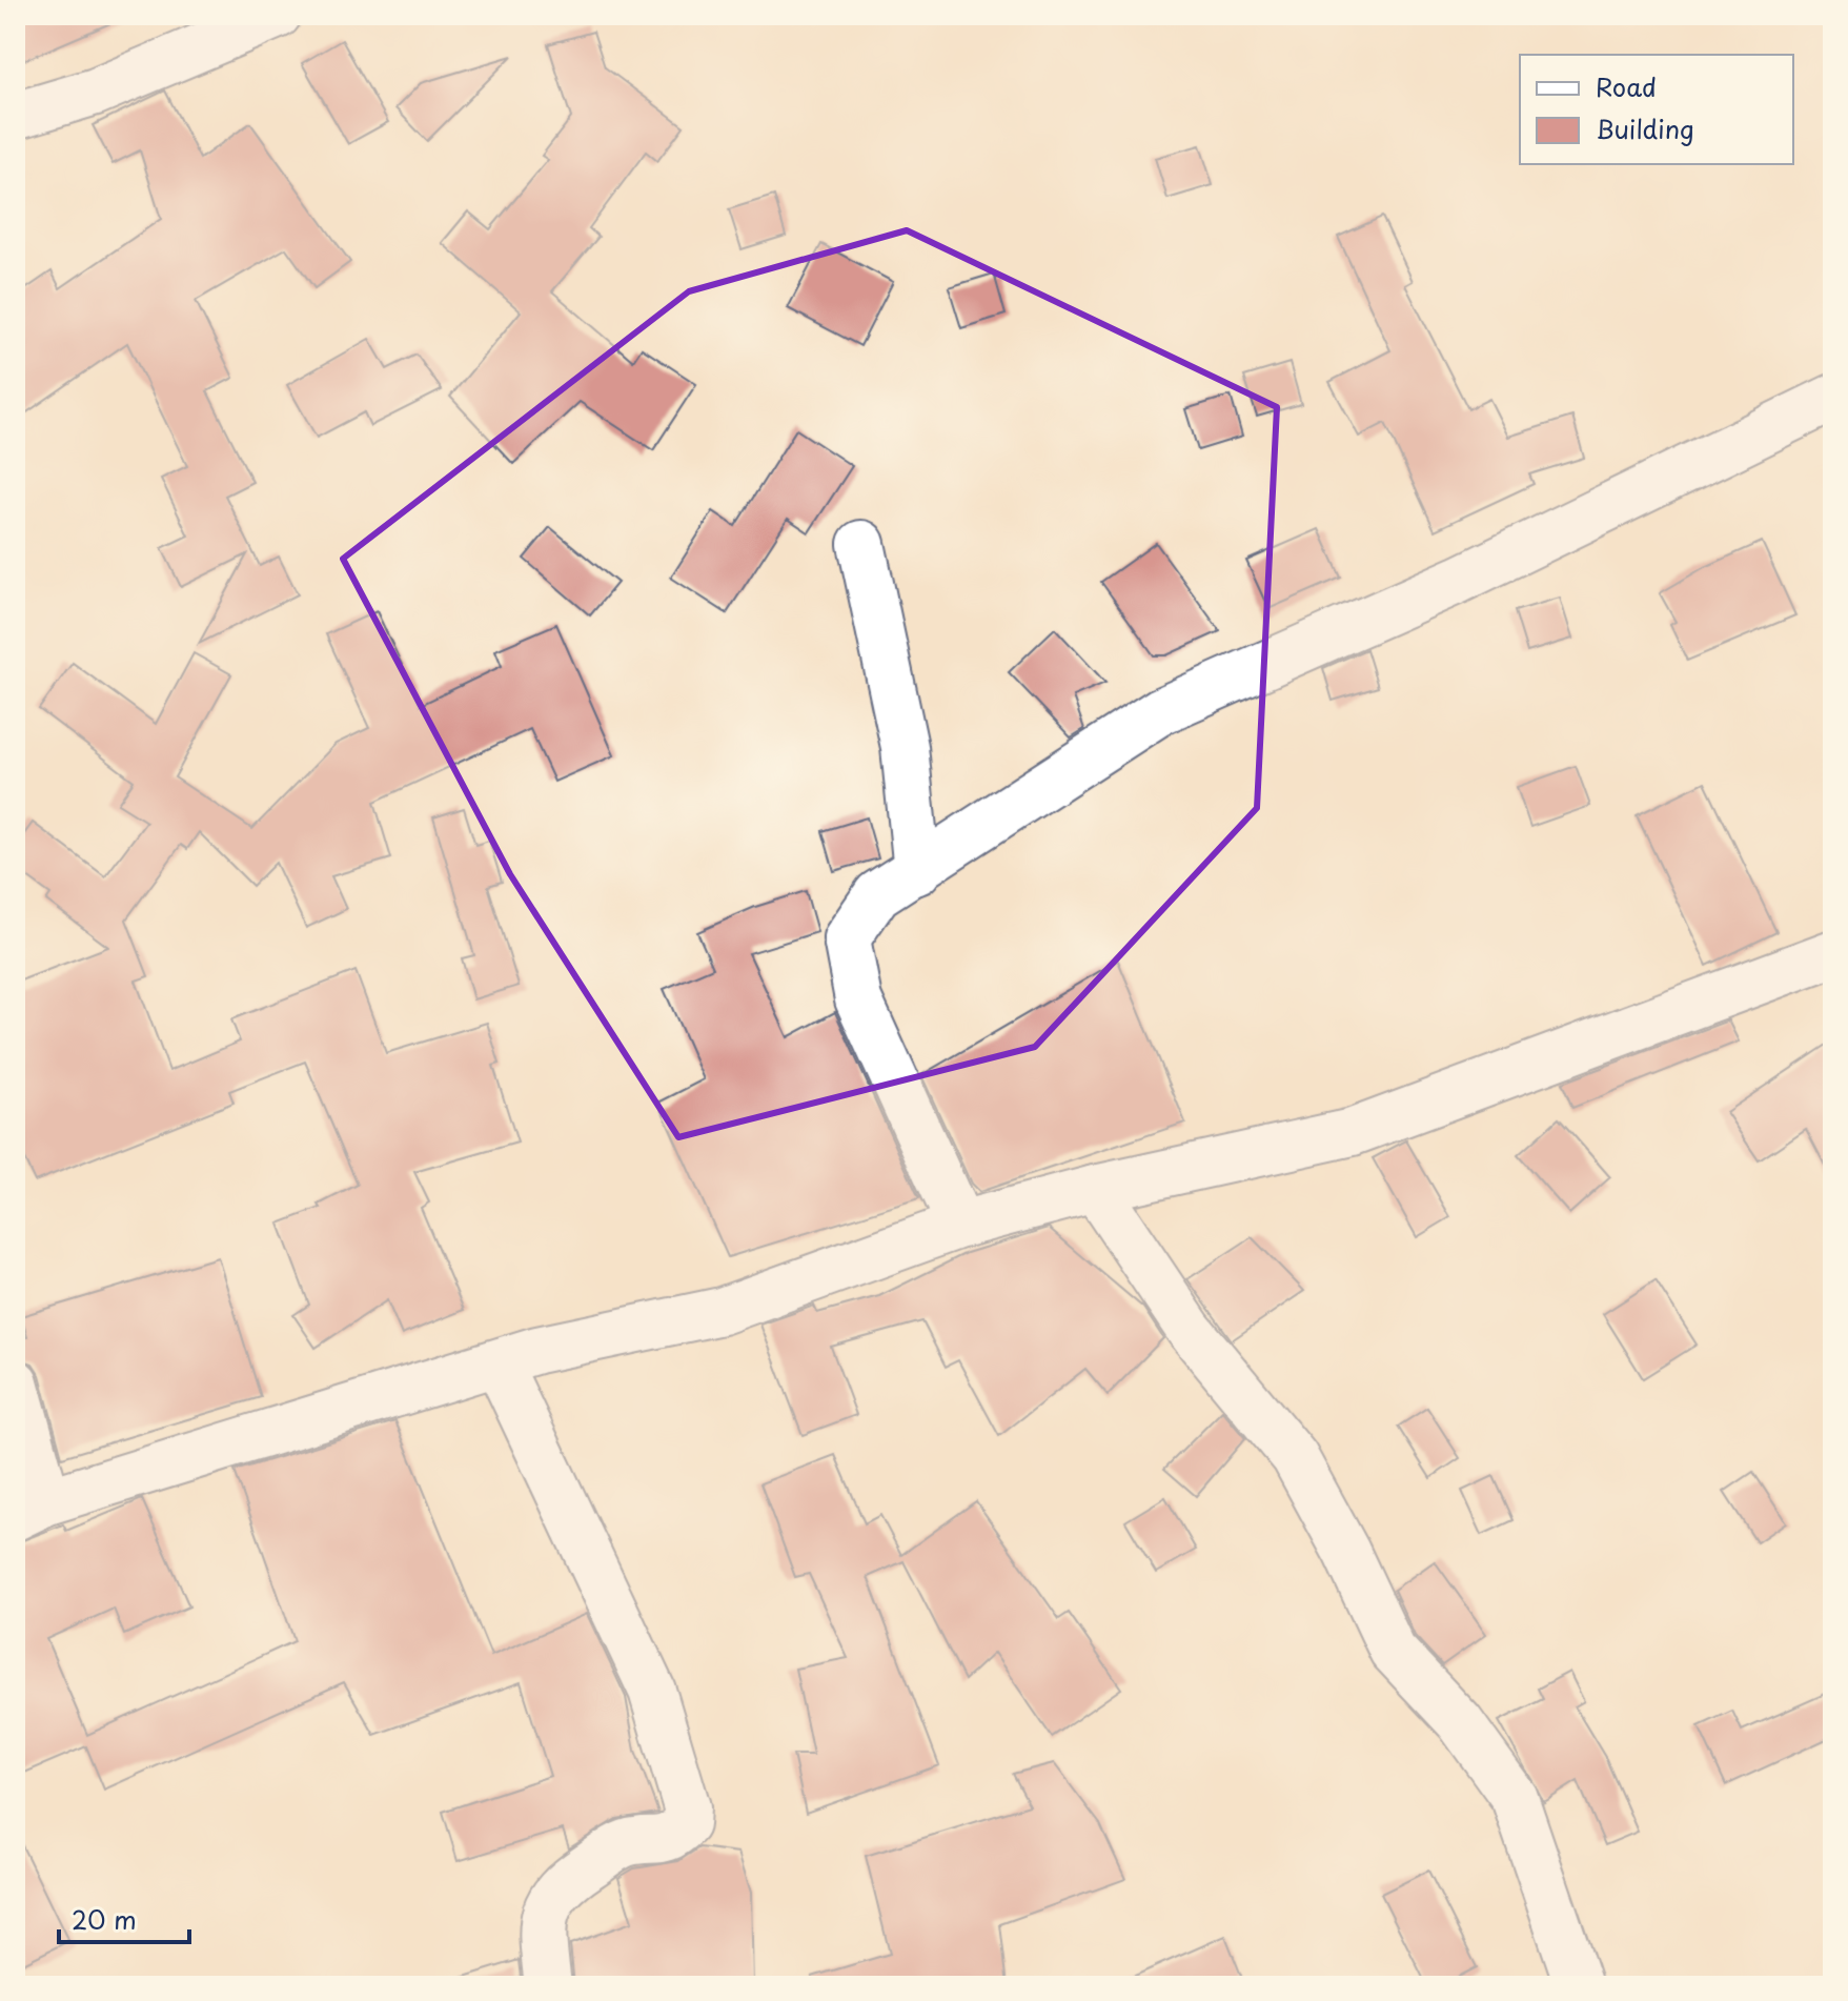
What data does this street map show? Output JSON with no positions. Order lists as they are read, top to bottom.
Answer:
{
  "legend": ["Road", "Building"],
  "scale_bar": "20 m"
}
